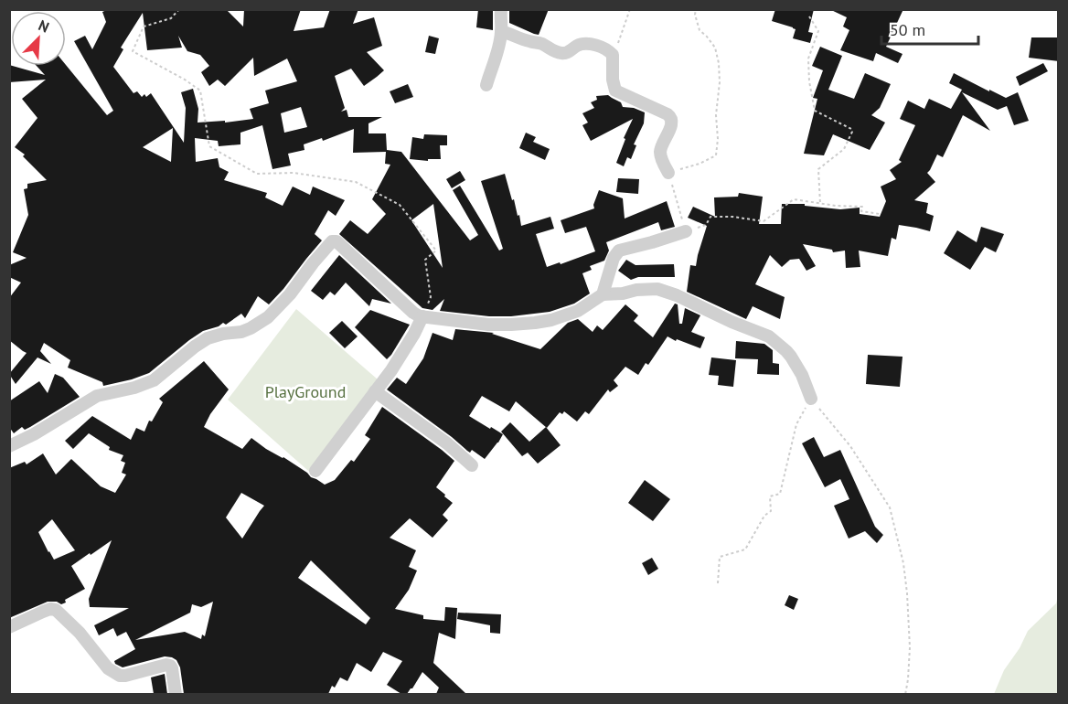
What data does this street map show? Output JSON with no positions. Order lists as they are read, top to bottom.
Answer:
{
  "parks": ["PlayGround"],
  "scale_bar": "50 m",
  "north": "top right"
}
